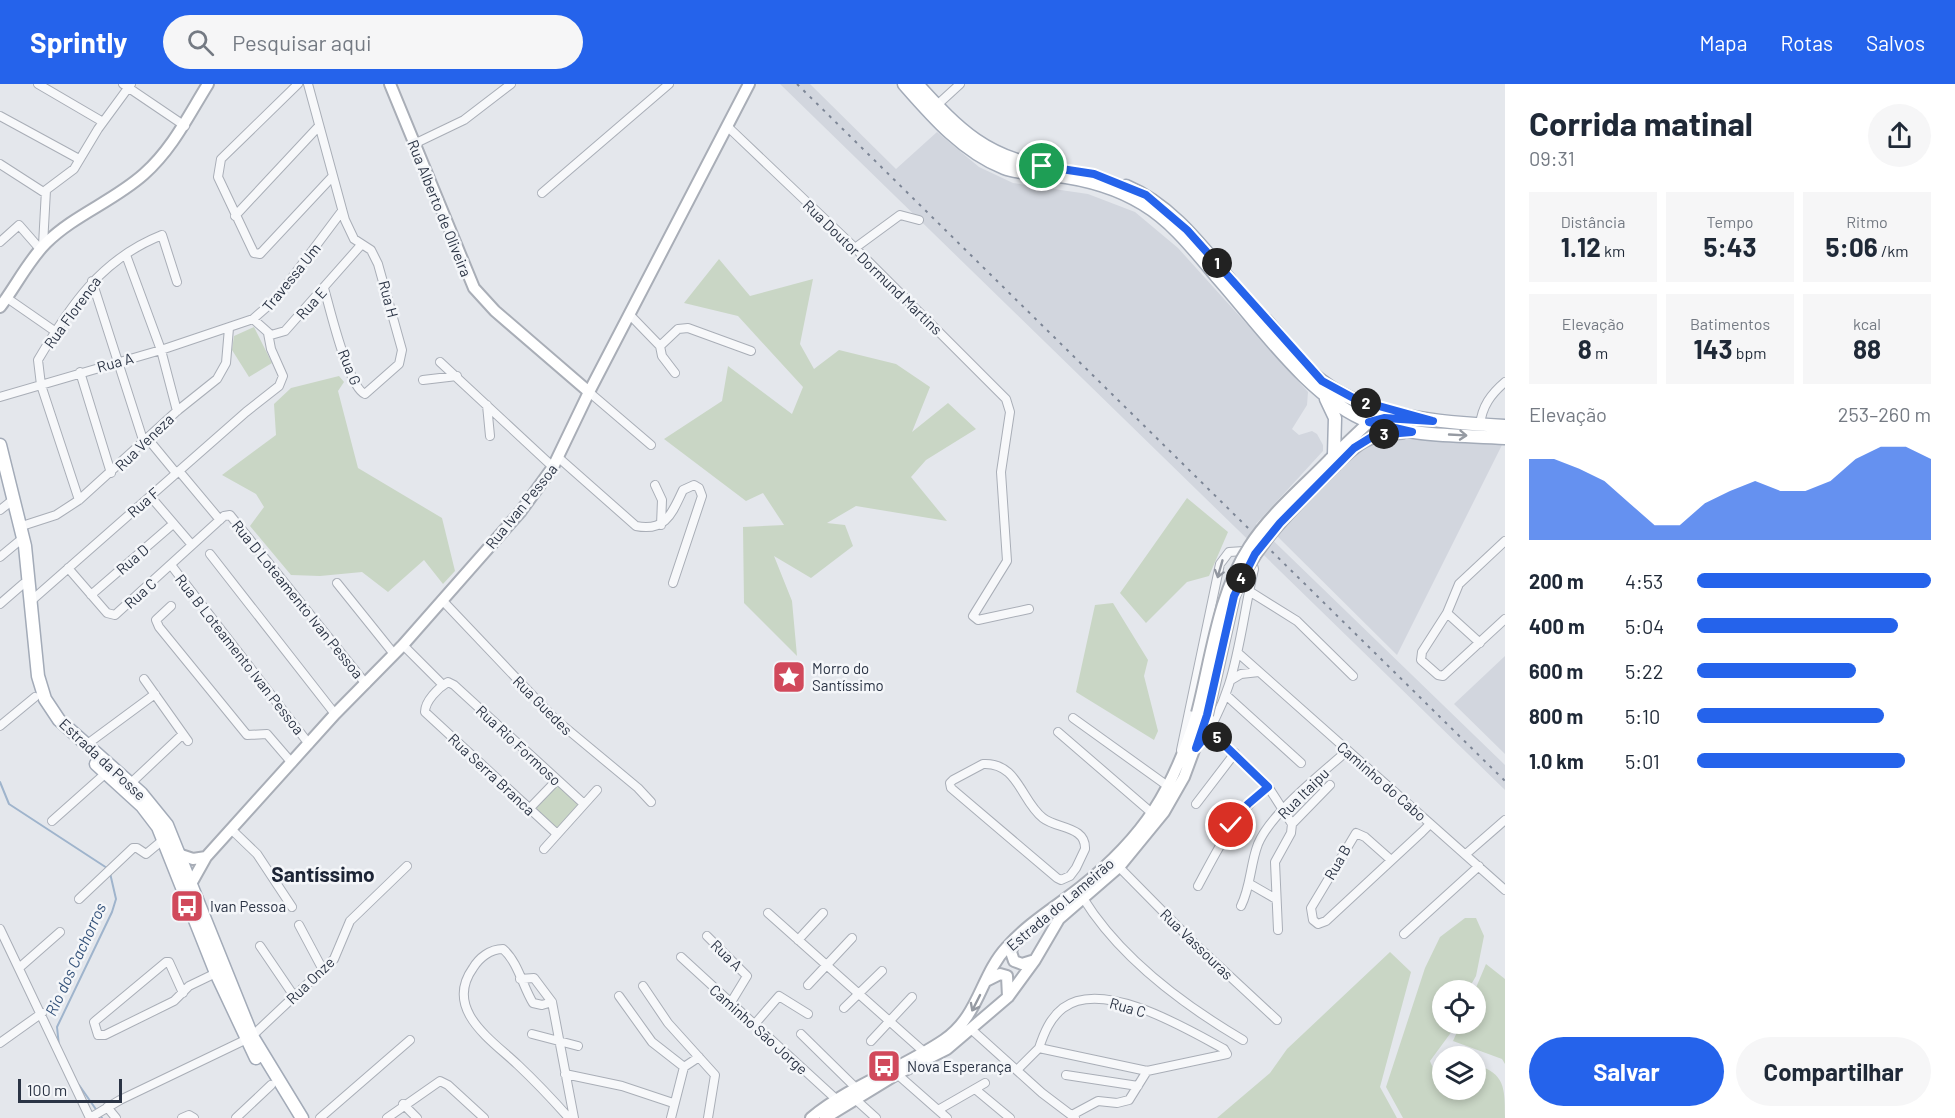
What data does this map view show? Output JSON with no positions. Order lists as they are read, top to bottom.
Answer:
{
  "streets": {
    "main road": [
      "Rua Alberto de Oliveira",
      "Rua Ivan Pessoa",
      "Estrada da Posse",
      "Estrada do Lameirão"
    ],
    "street": [
      "Rua Doutor Dormund Martins",
      "Travessa Um",
      "Rua H",
      "Rua E",
      "Rua Florenca",
      "Rua A",
      "Rua G",
      "Rua Veneza",
      "Rua F",
      "Rua D",
      "Rua C",
      "Rua D Loteamento Ivan Pessoa",
      "Rua B Loteamento Ivan Pessoa",
      "Rua Guedes",
      "Rua Rio Formoso",
      "Rua Serra Branca",
      "Caminho do Cabo",
      "Rua Itaipu",
      "Rua B",
      "Rua Vassouras",
      "Rua Onze",
      "Caminho São Jorge"
    ]
  },
  "crossings": [
    ["Rua Alberto de Oliveira", "Rua Ivan Pessoa"],
    ["Rua Doutor Dormund Martins", "Rua Ivan Pessoa"],
    ["Travessa Um", "Rua H"],
    ["Travessa Um", "Rua A"],
    ["Travessa Um", "Rua Veneza"],
    ["Rua H", "Rua E"],
    ["Rua H", "Rua G"],
    ["Rua E", "Rua G"],
    ["Rua E", "Rua F"],
    ["Rua Florenca", "Rua A"],
    ["Rua Florenca", "Rua Veneza"],
    ["Rua A", "Rua Veneza"],
    ["Rua A", "Caminho São Jorge"],
    ["Rua Veneza", "Estrada da Posse"],
    ["Rua F", "Estrada da Posse"],
    ["Rua Ivan Pessoa", "Rua D Loteamento Ivan Pessoa"],
    ["Rua Ivan Pessoa", "Rua B Loteamento Ivan Pessoa"],
    ["Rua Ivan Pessoa", "Rua Guedes"],
    ["Rua Ivan Pessoa", "Estrada da Posse"],
    ["Rua D", "Rua C"],
    ["Rua D", "Rua B Loteamento Ivan Pessoa"],
    ["Rua C", "Rua B Loteamento Ivan Pessoa"],
    ["Rua Rio Formoso", "Rua Serra Branca"],
    ["Estrada da Posse", "Rua Onze"],
    ["Caminho do Cabo", "Rua Itaipu"],
    ["Caminho do Cabo", "Estrada do Lameirão"],
    ["Estrada do Lameirão", "Rua Vassouras"],
    ["Estrada do Lameirão", "Caminho São Jorge"]
  ],
  "districts": ["Santíssimo"],
  "water": ["Rio dos Cachorros"],
  "places": {
    "place": ["Morro do Santíssimo"],
    "bus stop": ["Ivan Pessoa", "Nova Esperança"]
  },
  "scale_bar": "100 m",
  "page": {
    "header": "Sprintly",
    "search": "Pesquisar aqui",
    "nav": ["Mapa", "Rotas", "Salvos"],
    "heading": ["Corrida matinal", "09:31"],
    "stats": [
      ["Distância", "1.12 km"],
      ["Tempo", "5:43"],
      ["Ritmo", "5:06 /km"],
      ["Elevação", "8 m"],
      ["Batimentos", "143 bpm"],
      ["kcal", "88"]
    ],
    "pins": [
      "1",
      "2",
      "3",
      "4",
      "5"
    ],
    "chart": ["Elevação", "253–260 m"],
    "list": [
      {
        "name": "200 m",
        "note": "4:53"
      },
      {
        "name": "400 m",
        "note": "5:04"
      },
      {
        "name": "600 m",
        "note": "5:22"
      },
      {
        "name": "800 m",
        "note": "5:10"
      },
      {
        "name": "1.0 km",
        "note": "5:01"
      }
    ],
    "buttons": ["Salvar", "Compartilhar"],
    "scale": "100 m"
  }
}
